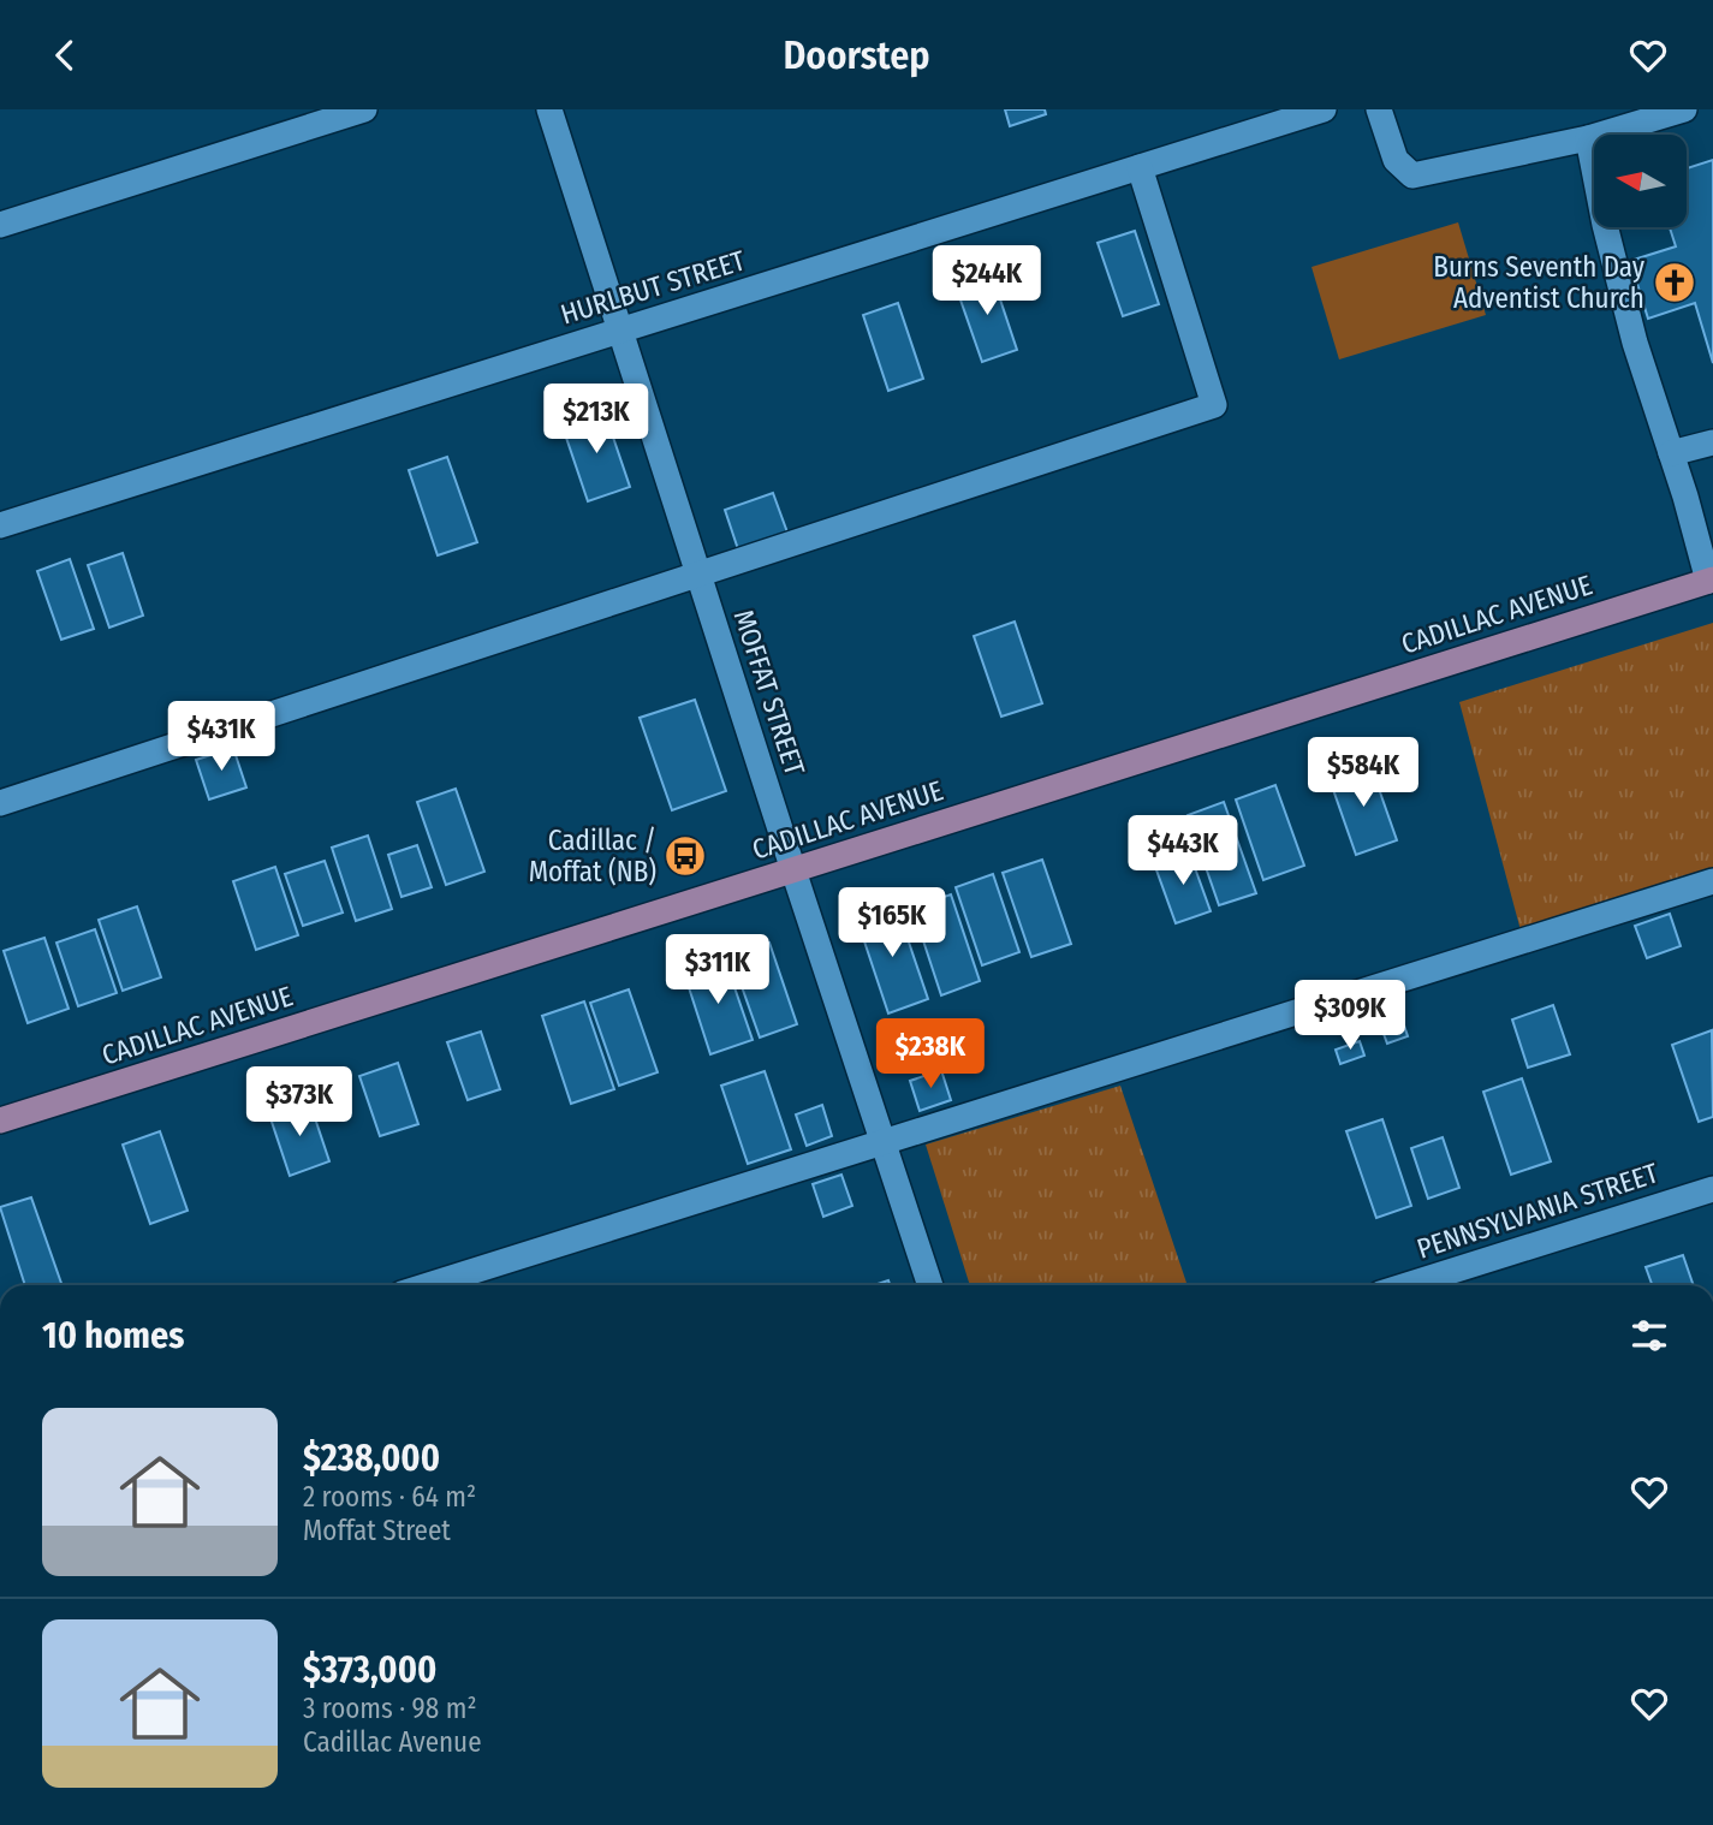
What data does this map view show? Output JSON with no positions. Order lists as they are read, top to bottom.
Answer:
{
  "streets": {
    "main road": ["CADILLAC AVENUE"],
    "street": ["HURLBUT STREET", "MOFFAT STREET", "PENNSYLVANIA STREET"]
  },
  "crossings": [
    ["HURLBUT STREET", "MOFFAT STREET"],
    ["CADILLAC AVENUE", "MOFFAT STREET"]
  ],
  "places": {
    "church": ["Burns Seventh Day Adventist Church"],
    "bus stop": ["Cadillac / Moffat (NB)"]
  },
  "north": "left",
  "page": {
    "header": "Doorstep",
    "price": [
      "$244K",
      "$213K",
      "$431K",
      "$584K",
      "$443K",
      "$165K",
      "$311K",
      "$309K",
      "$238K",
      "$373K"
    ],
    "heading": "10 homes",
    "list": [
      {
        "name": "$238,000",
        "note": "2 rooms · 64 m² · Moffat Street"
      },
      {
        "name": "$373,000",
        "note": "3 rooms · 98 m² · Cadillac Avenue"
      }
    ]
  }
}
